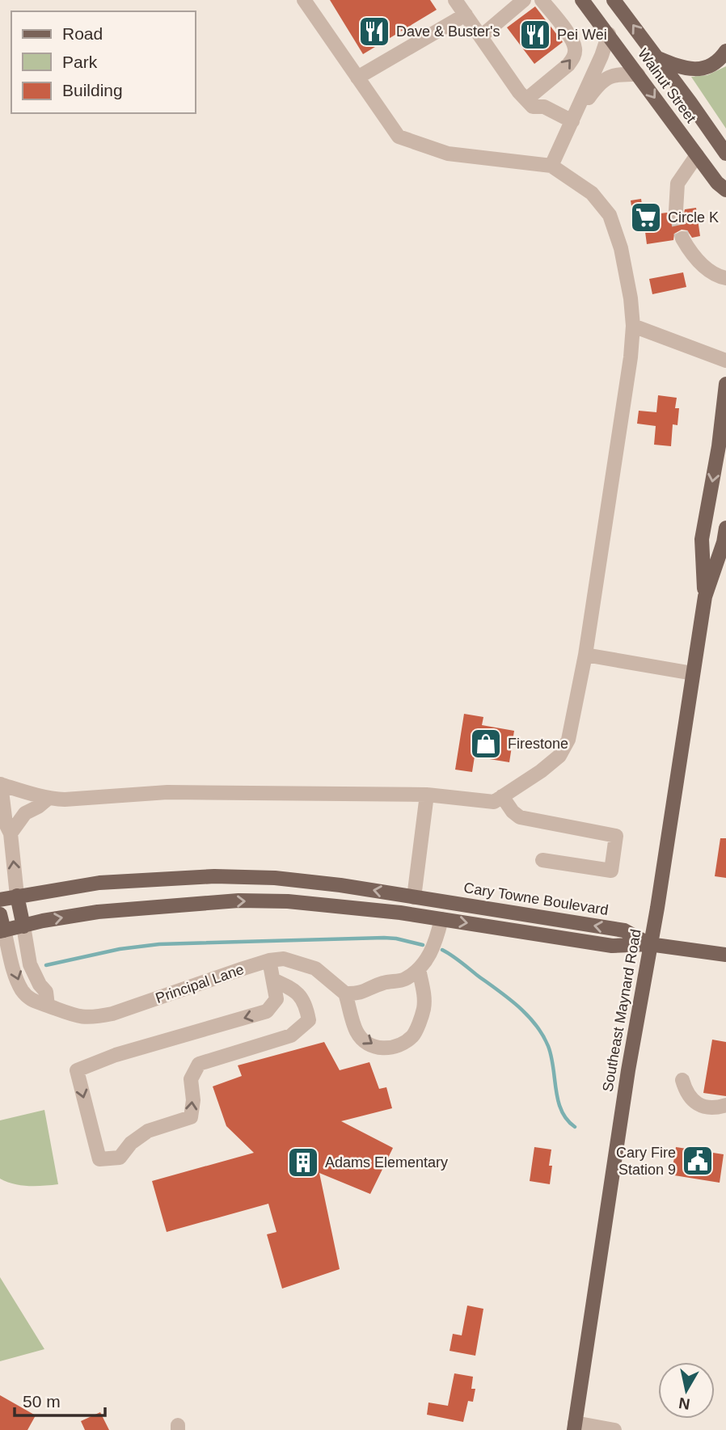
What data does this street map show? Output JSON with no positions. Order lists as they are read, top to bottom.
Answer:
{
  "streets": {
    "main road": ["Walnut Street", "Cary Towne Boulevard", "Southeast Maynard Road"],
    "street": ["Principal Lane"]
  },
  "crossings": [
    ["Cary Towne Boulevard", "Southeast Maynard Road"]
  ],
  "places": {
    "restaurant": ["Dave & Buster's", "Pei Wei"],
    "supermarket": ["Circle K"],
    "shop": ["Firestone"],
    "public building": ["Cary Fire Station 9"],
    "building": ["Adams Elementary"]
  },
  "legend": ["Road", "Park", "Building"],
  "scale_bar": "50 m",
  "north": "bottom"
}
